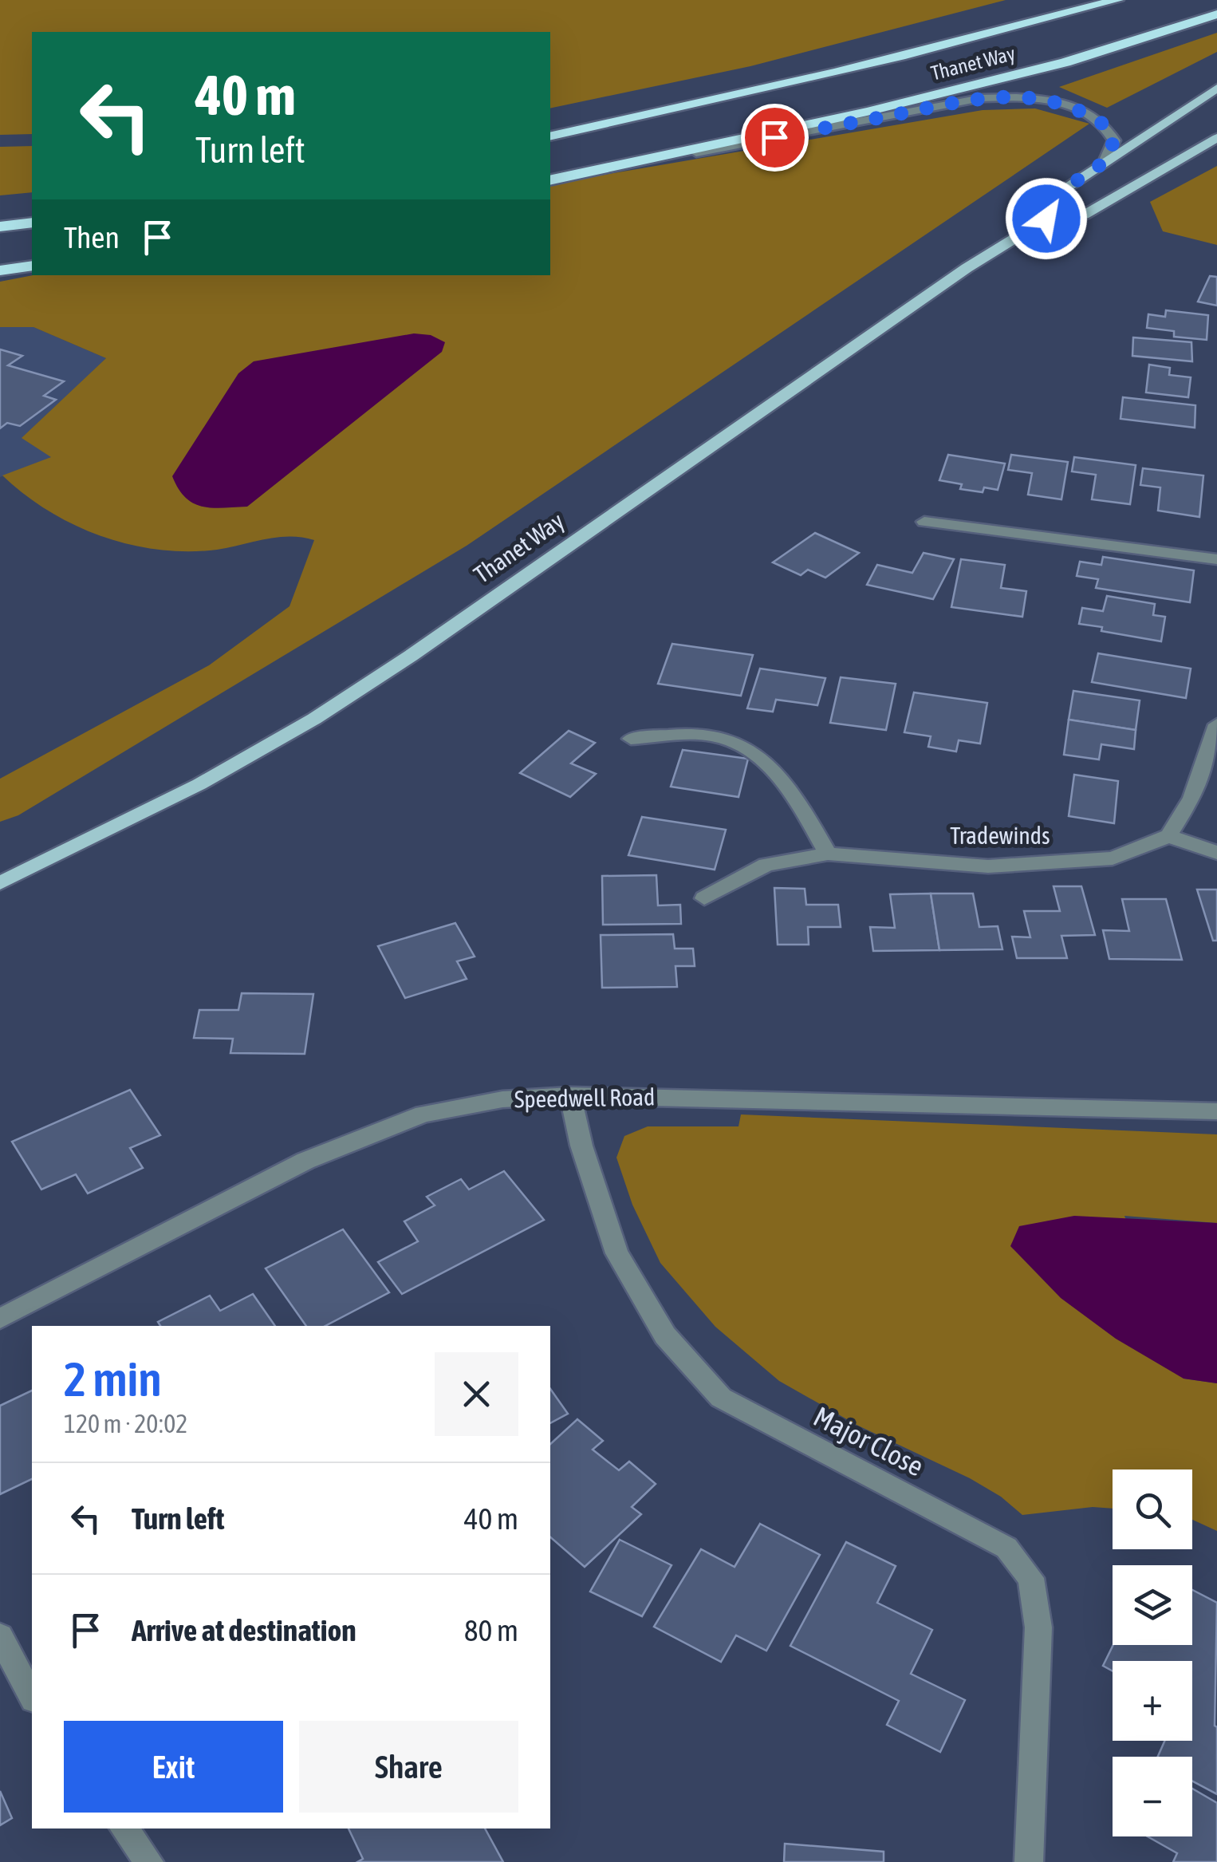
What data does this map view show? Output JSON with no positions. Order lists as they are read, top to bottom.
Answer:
{
  "streets": {
    "highway": ["Thanet Way"],
    "street": ["Tradewinds", "Speedwell Road", "Major Close"]
  },
  "crossings": [
    ["Speedwell Road", "Major Close"]
  ],
  "page": {
    "turn": ["40 m", "Turn left"],
    "then": "Then",
    "heading": ["2 min", "120 m · 20:02"],
    "list": [
      {
        "name": "Turn left",
        "value": "40 m"
      },
      {
        "name": "Arrive at destination",
        "value": "80 m"
      }
    ],
    "map_buttons": ["+", "−"],
    "buttons": ["Exit", "Share"]
  }
}
